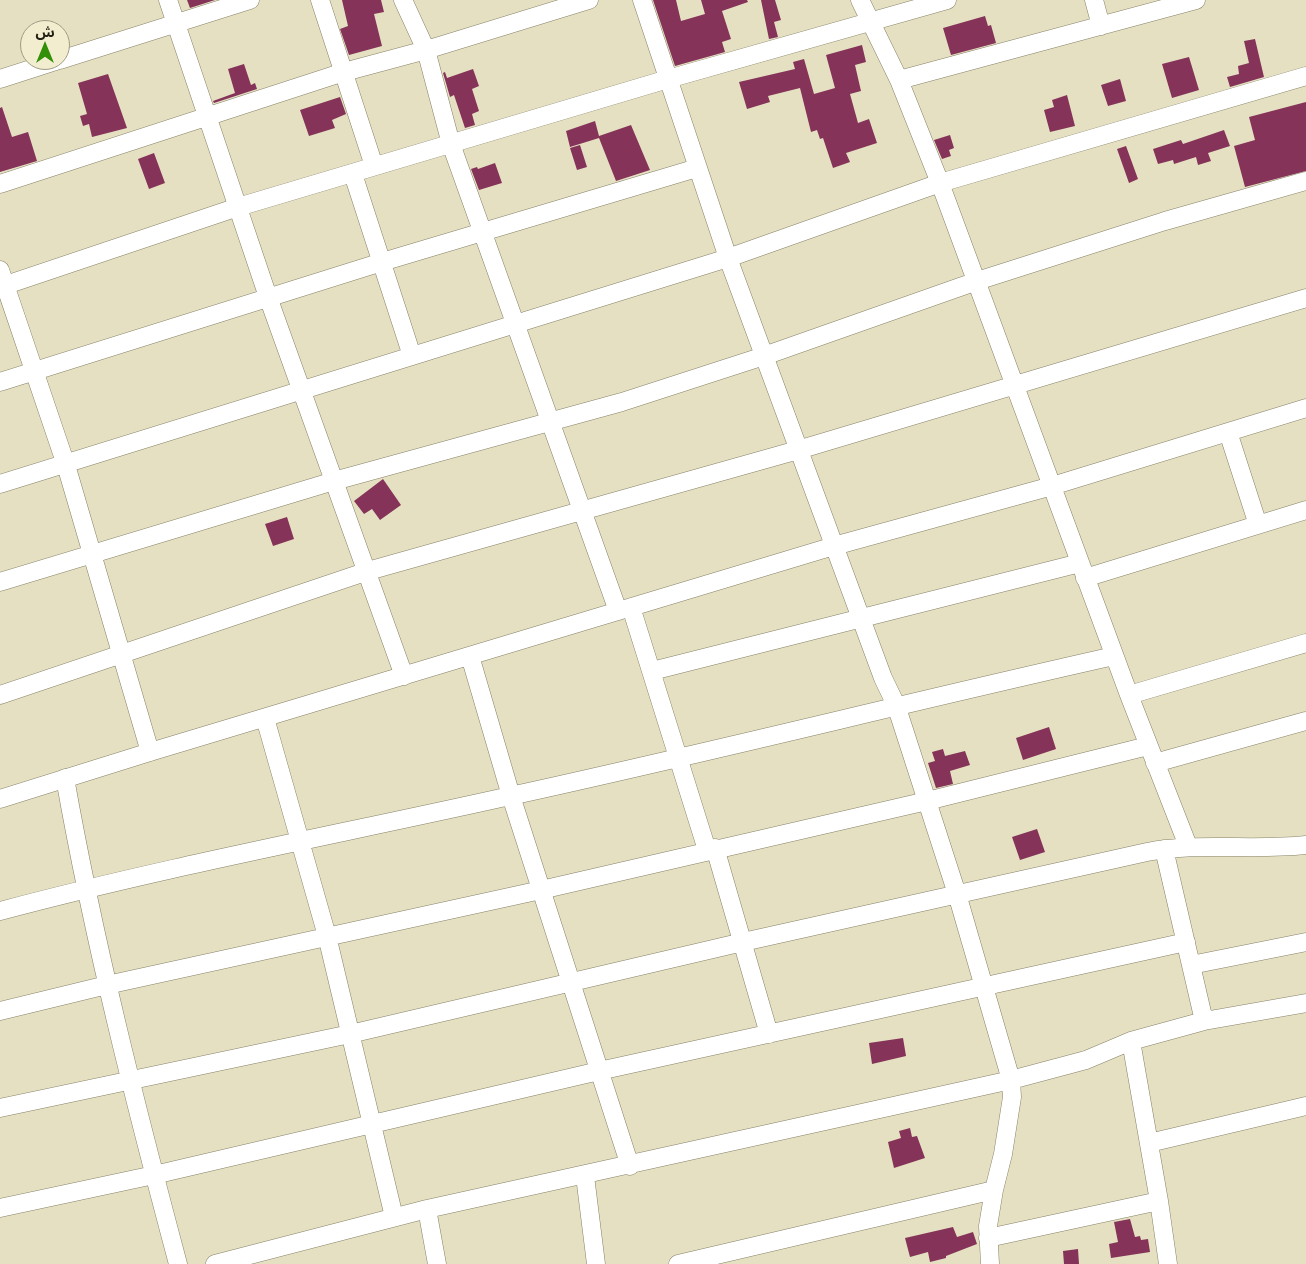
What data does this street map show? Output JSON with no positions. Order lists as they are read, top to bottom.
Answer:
{
  "north": "top"
}
